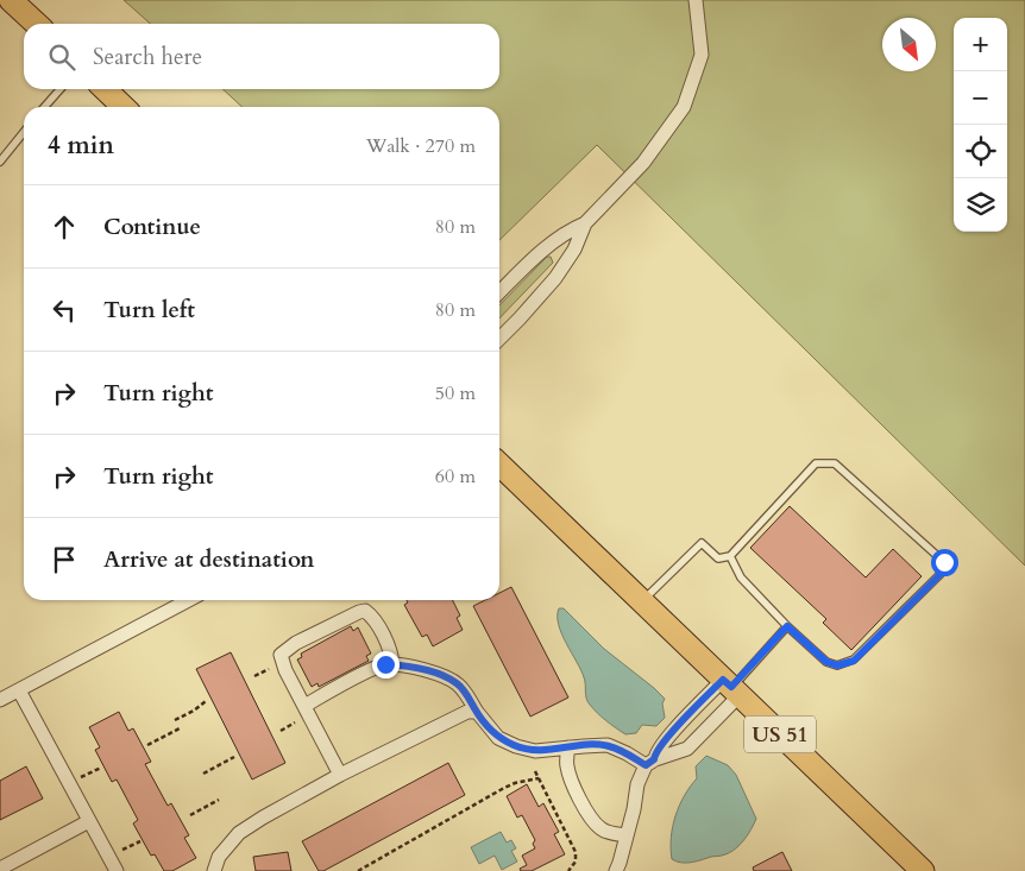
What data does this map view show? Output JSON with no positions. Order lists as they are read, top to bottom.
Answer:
{
  "streets": {
    "main road": ["US 51"]
  },
  "north": "bottom right",
  "page": {
    "map_buttons": ["+", "−"],
    "search": "Search here",
    "heading": ["4 min", "Walk · 270 m"],
    "list": [
      ["Continue", "80 m"],
      ["Turn left", "80 m"],
      ["Turn right", "50 m"],
      ["Turn right", "60 m"],
      "Arrive at destination"
    ]
  }
}
